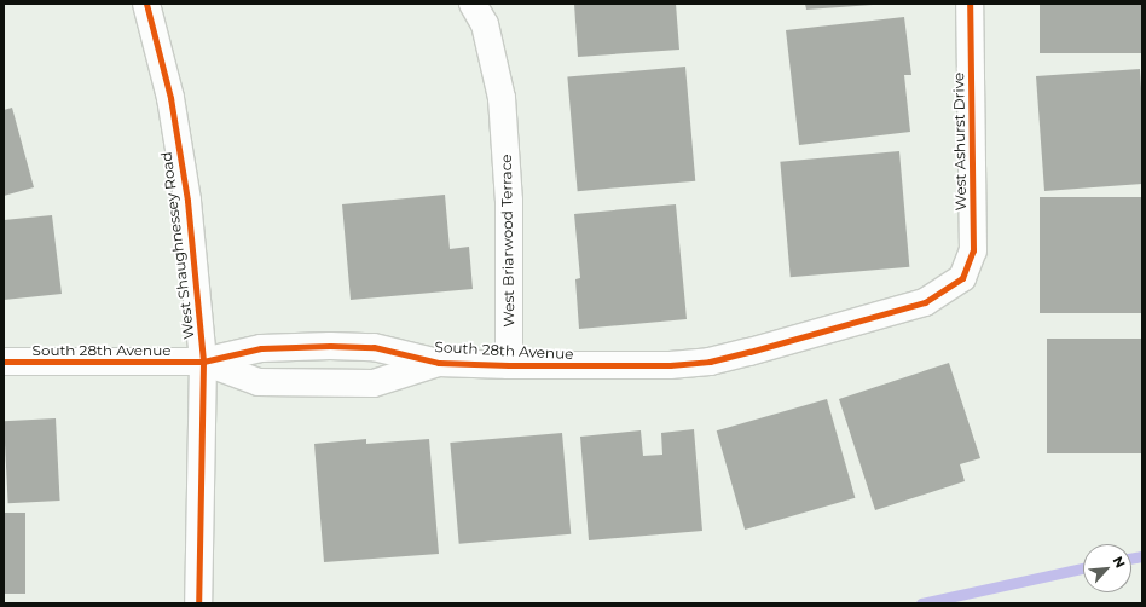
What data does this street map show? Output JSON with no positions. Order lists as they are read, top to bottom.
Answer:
{
  "streets": {
    "street": [
      "West Ashurst Drive",
      "West Briarwood Terrace",
      "West Shaughnessey Road",
      "South 28th Avenue"
    ]
  },
  "crossings": [
    ["West Ashurst Drive", "South 28th Avenue"],
    ["West Briarwood Terrace", "South 28th Avenue"],
    ["West Shaughnessey Road", "South 28th Avenue"]
  ],
  "north": "top right"
}
